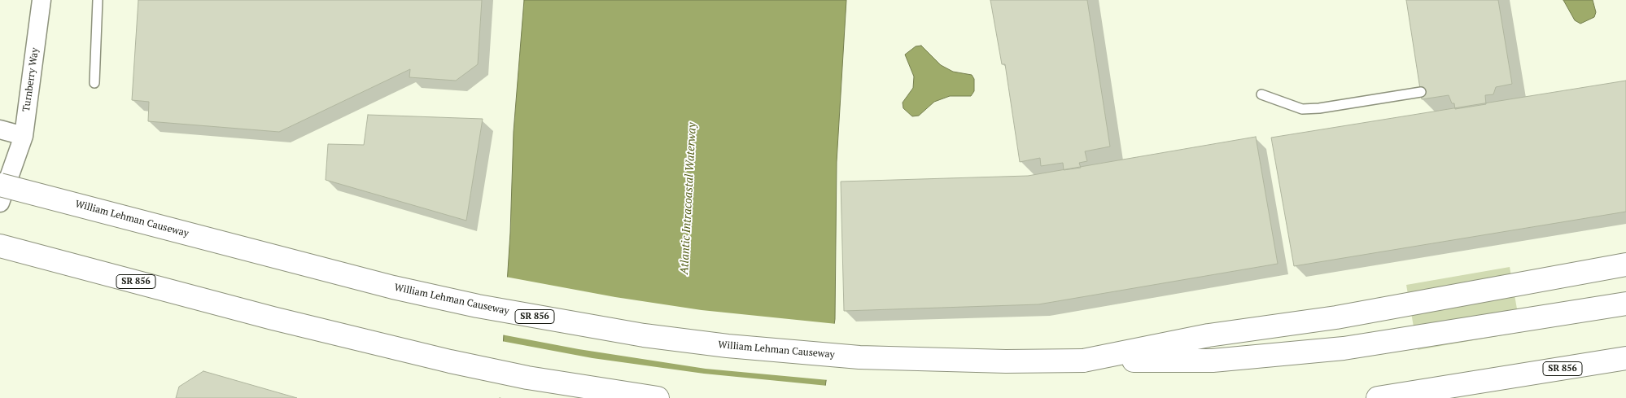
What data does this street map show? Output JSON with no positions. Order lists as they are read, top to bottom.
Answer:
{
  "streets": {
    "highway": ["William Lehman Causeway", "SR 856"],
    "street": ["Turnberry Way"]
  },
  "water": ["Atlantic Intracoastal Waterway"]
}
